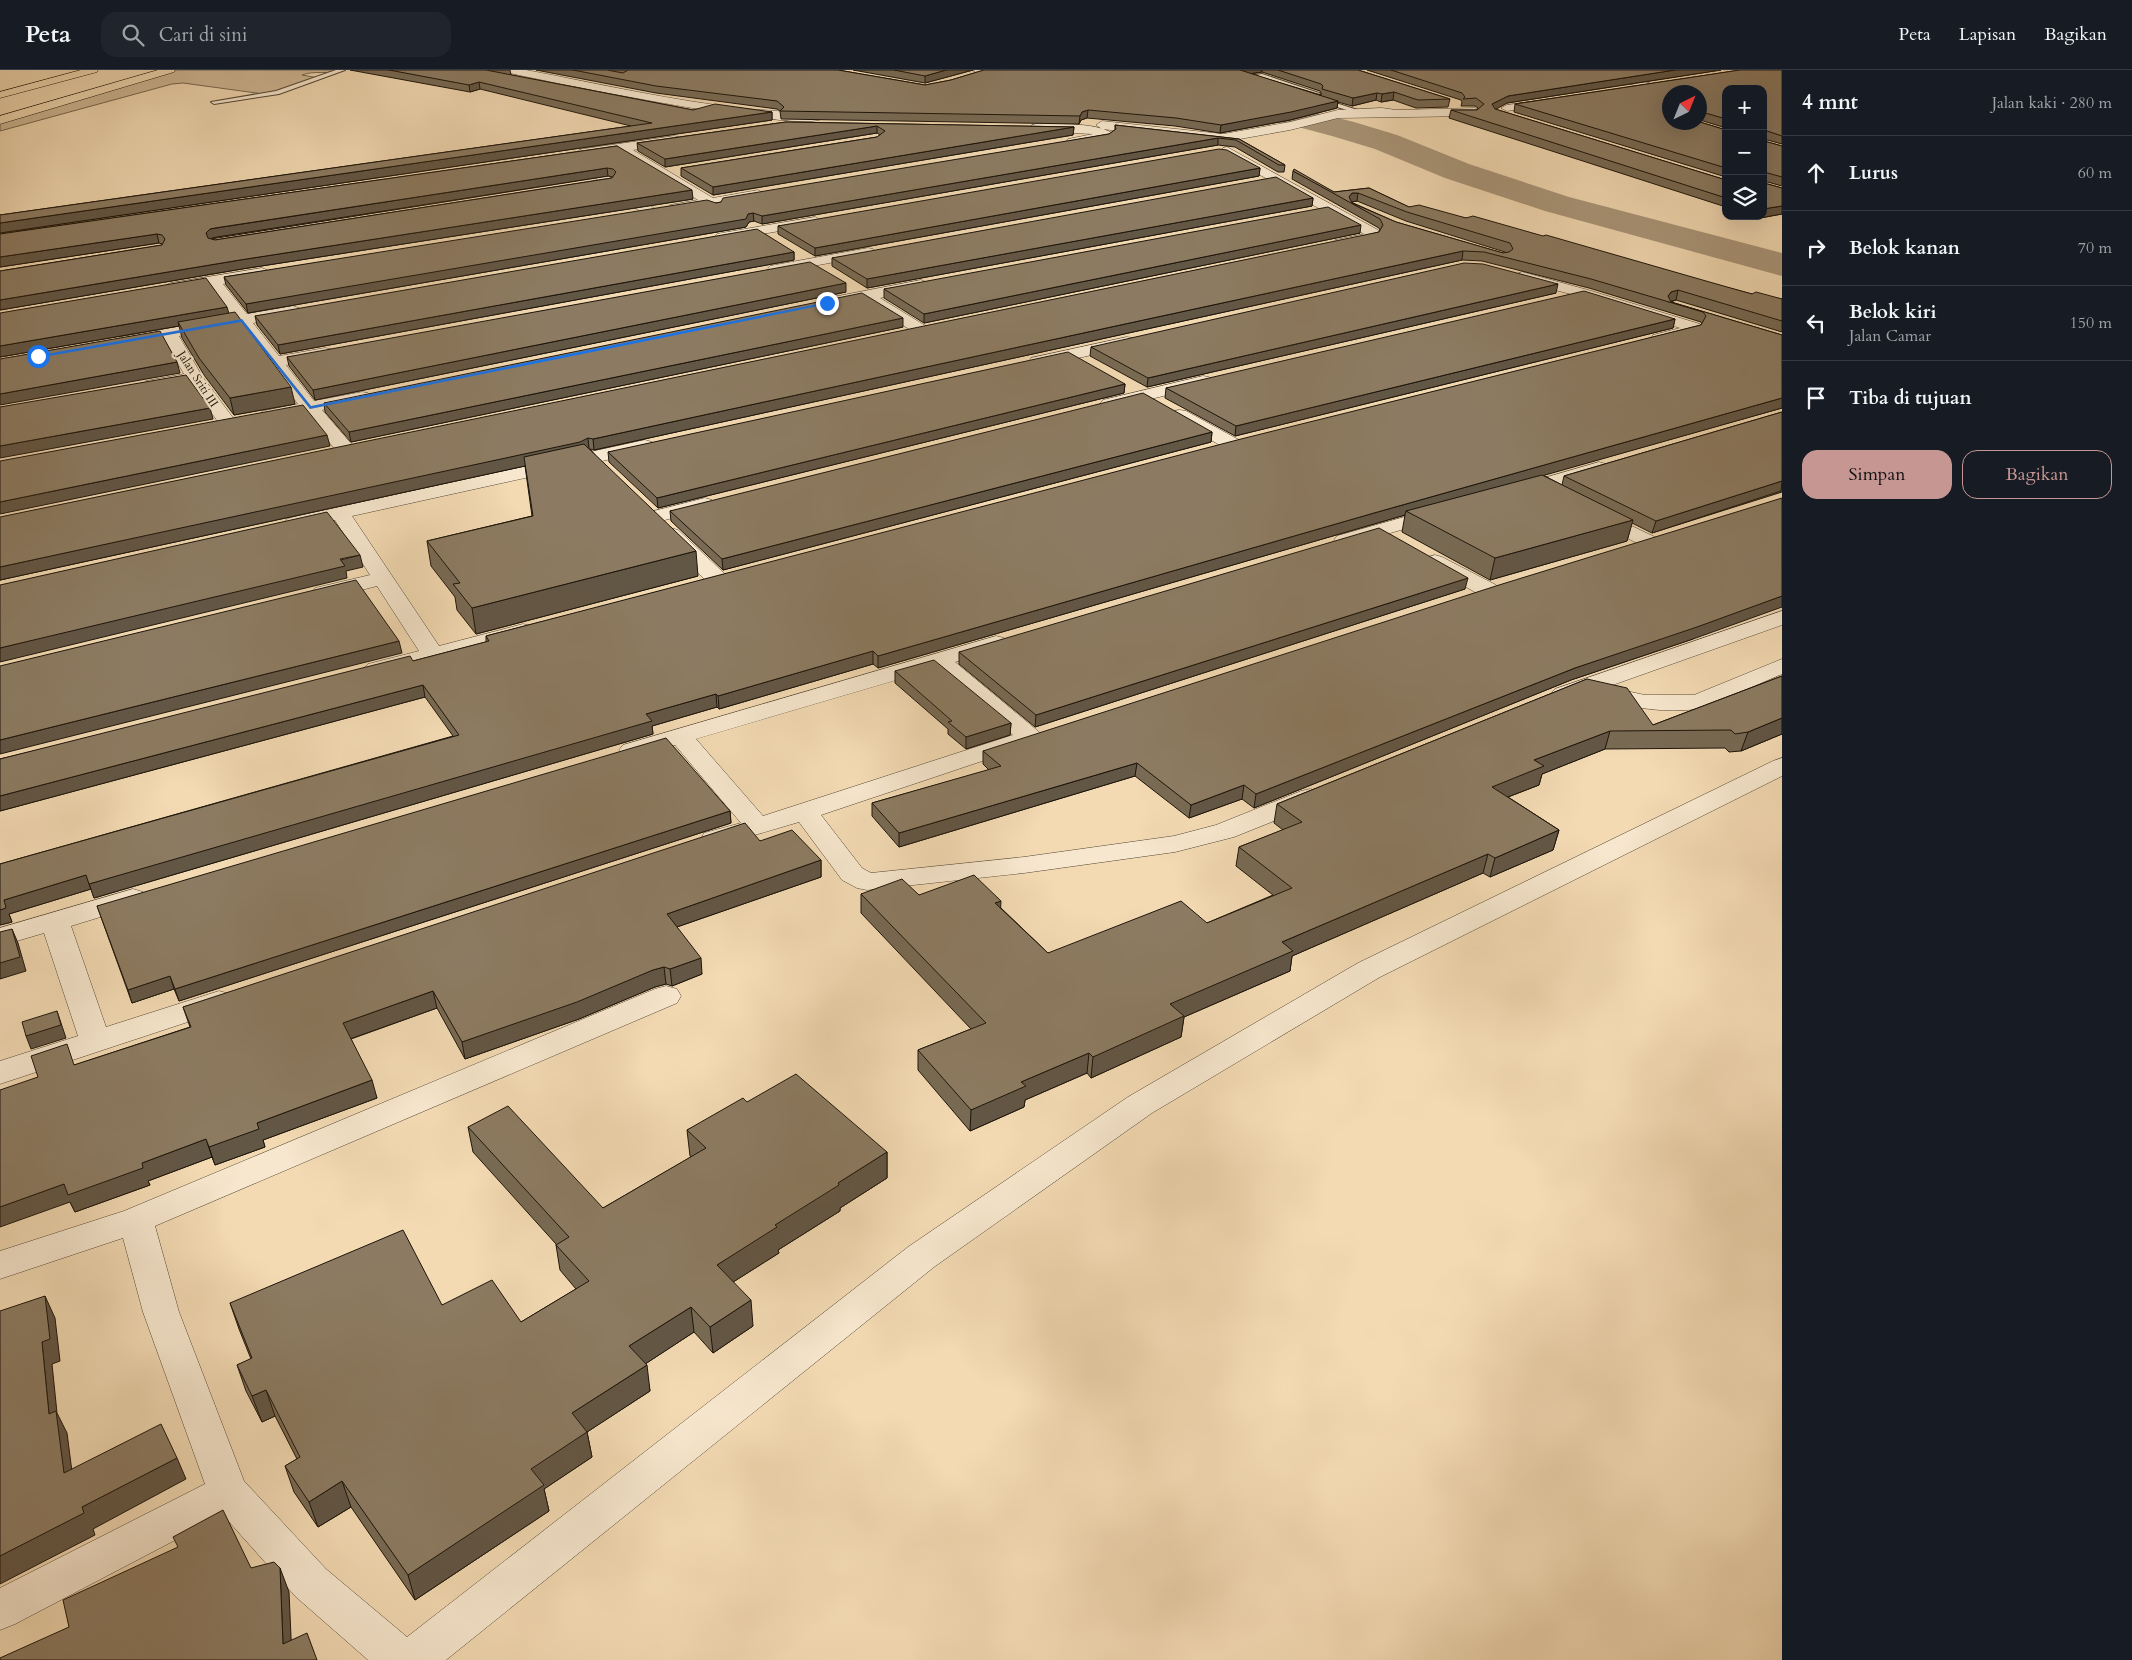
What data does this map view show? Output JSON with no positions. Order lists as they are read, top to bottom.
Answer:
{
  "streets": {
    "street": ["Jalan Sriti III"]
  },
  "north": "top right",
  "page": {
    "header": "Peta",
    "search": "Cari di sini",
    "nav": ["Peta", "Lapisan", "Bagikan"],
    "heading": ["4 mnt", "Jalan kaki · 280 m"],
    "map_buttons": ["+", "−"],
    "list": [
      ["Lurus", "60 m"],
      ["Belok kanan", "70 m"],
      ["Belok kiri", "Jalan Camar", "150 m"],
      "Tiba di tujuan"
    ],
    "buttons": ["Simpan", "Bagikan"]
  }
}
